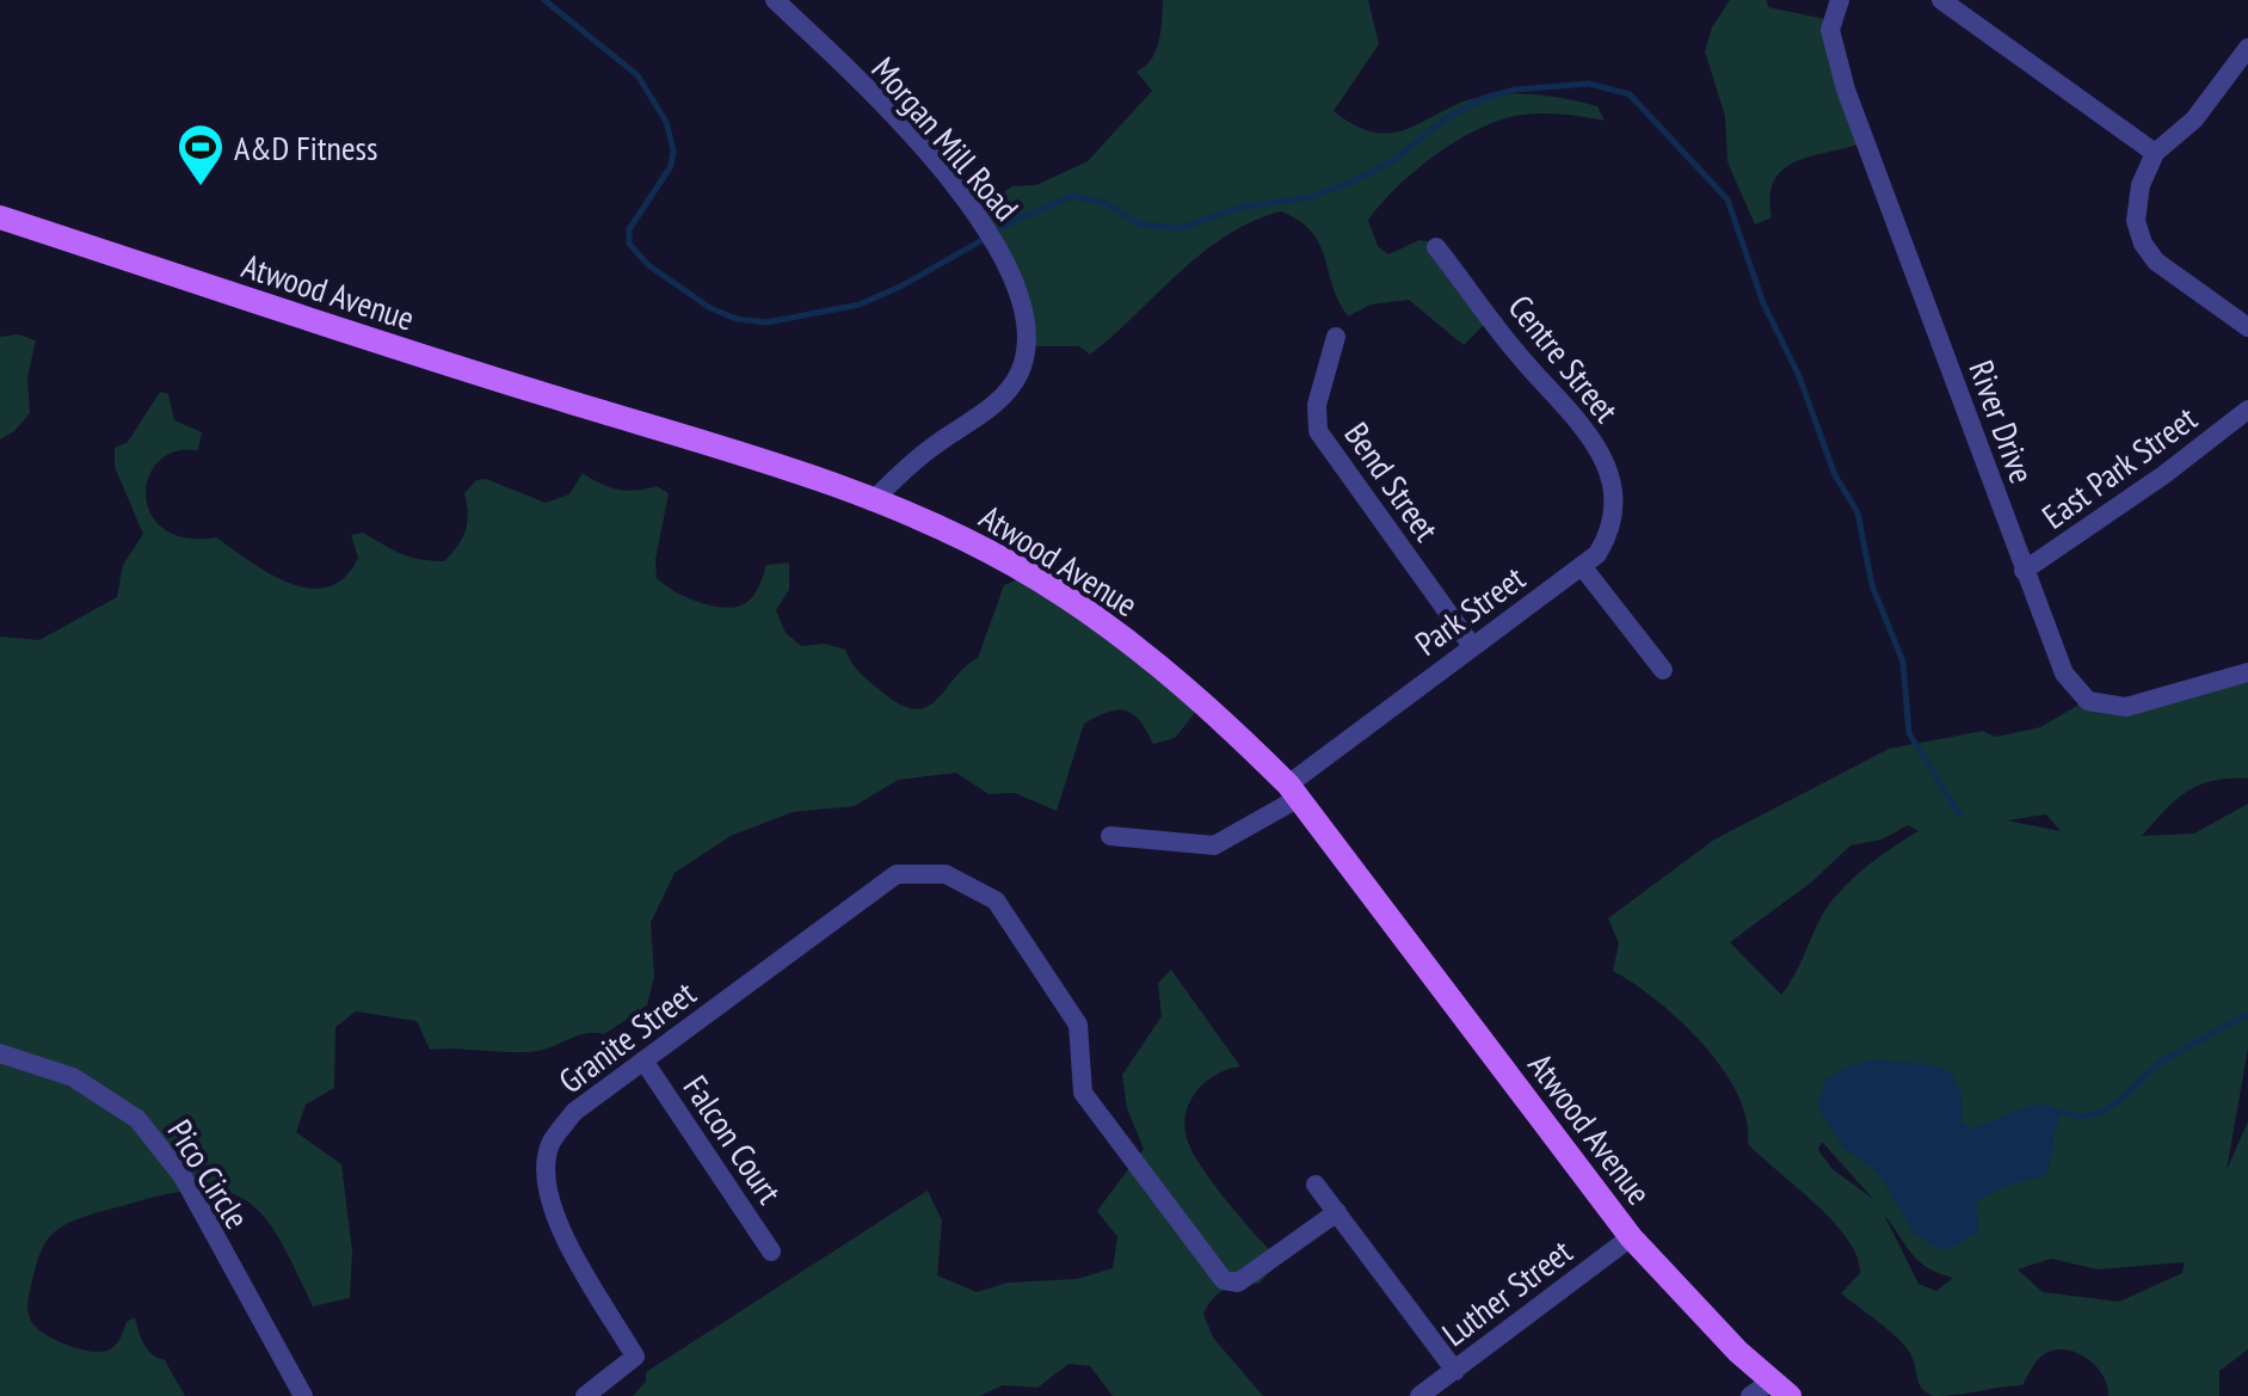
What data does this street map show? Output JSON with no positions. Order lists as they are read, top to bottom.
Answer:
{
  "streets": {
    "main road": ["Atwood Avenue"],
    "street": [
      "Morgan Mill Road",
      "Centre Street",
      "River Drive",
      "East Park Street",
      "Bend Street",
      "Park Street",
      "Granite Street",
      "Falcon Court",
      "Pico Circle",
      "Luther Street"
    ]
  },
  "crossings": [
    ["Morgan Mill Road", "Atwood Avenue"],
    ["Atwood Avenue", "Park Street"],
    ["Atwood Avenue", "Luther Street"],
    ["Centre Street", "Park Street"],
    ["River Drive", "East Park Street"],
    ["Bend Street", "Park Street"],
    ["Granite Street", "Falcon Court"]
  ],
  "places": {
    "sports": ["A&D Fitness"]
  }
}
